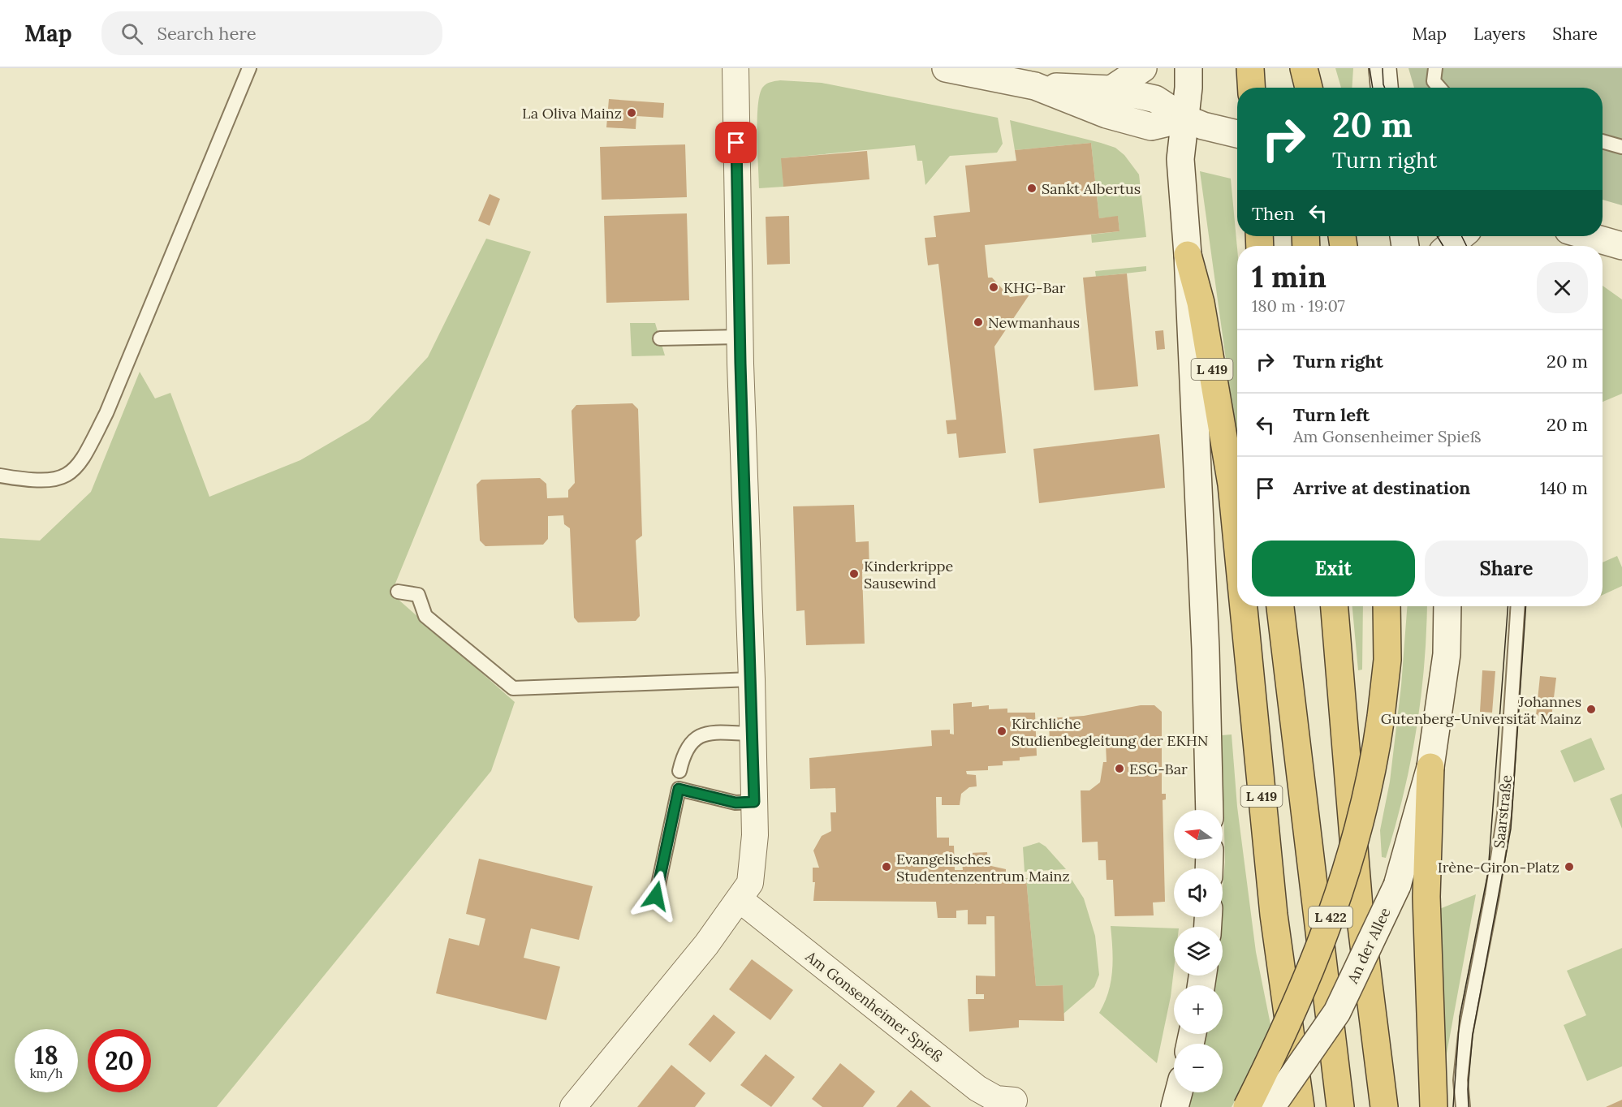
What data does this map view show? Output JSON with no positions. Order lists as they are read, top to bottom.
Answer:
{
  "streets": {
    "highway": ["L 419", "L 422"],
    "main road": ["An der Allee"],
    "street": ["Am Gonsenheimer Spieß"],
    "lane": ["Saarstraße"]
  },
  "places": [
    "La Oliva Mainz",
    "Sankt Albertus",
    "KHG-Bar",
    "Newmanhaus",
    "Kinderkrippe Sausewind",
    "Johannes Gutenberg-Universität Mainz",
    "Kirchliche Studienbegleitung der EKHN",
    "ESG-Bar",
    "Evangelisches Studentenzentrum Mainz",
    "Irène-Giron-Platz"
  ],
  "north": "left",
  "page": {
    "header": "Map",
    "search": "Search here",
    "nav": ["Map", "Layers", "Share"],
    "turn": ["20 m", "Turn right"],
    "then": "Then",
    "heading": ["1 min", "180 m · 19:07"],
    "list": [
      {
        "name": "Turn right",
        "value": "20 m"
      },
      {
        "name": "Turn left",
        "note": "Am Gonsenheimer Spieß",
        "value": "20 m"
      },
      {
        "name": "Arrive at destination",
        "value": "140 m"
      }
    ],
    "buttons": ["Exit", "Share"],
    "map_buttons": ["+", "−"],
    "speed": "18 km/h",
    "limit": "20"
  }
}
